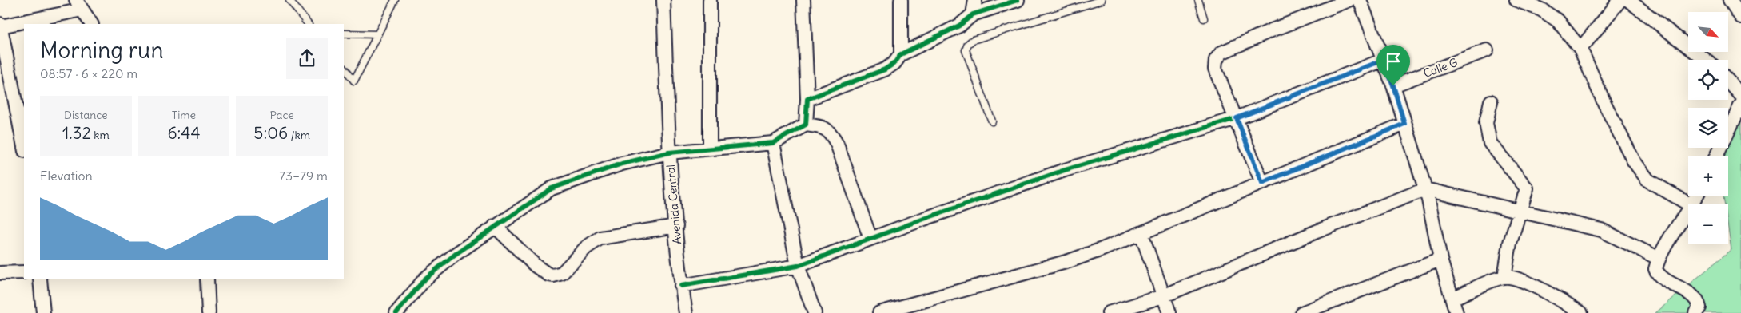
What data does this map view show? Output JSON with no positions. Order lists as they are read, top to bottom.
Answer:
{
  "streets": {
    "street": ["Calle G", "Avenida Central"]
  },
  "north": "bottom right",
  "page": {
    "map_buttons": ["+", "−"],
    "heading": ["Morning run", "08:57 · 6 × 220 m"],
    "stats": [
      ["Distance", "1.32 km"],
      ["Time", "6:44"],
      ["Pace", "5:06 /km"]
    ],
    "chart": ["Elevation", "73–79 m"]
  }
}
